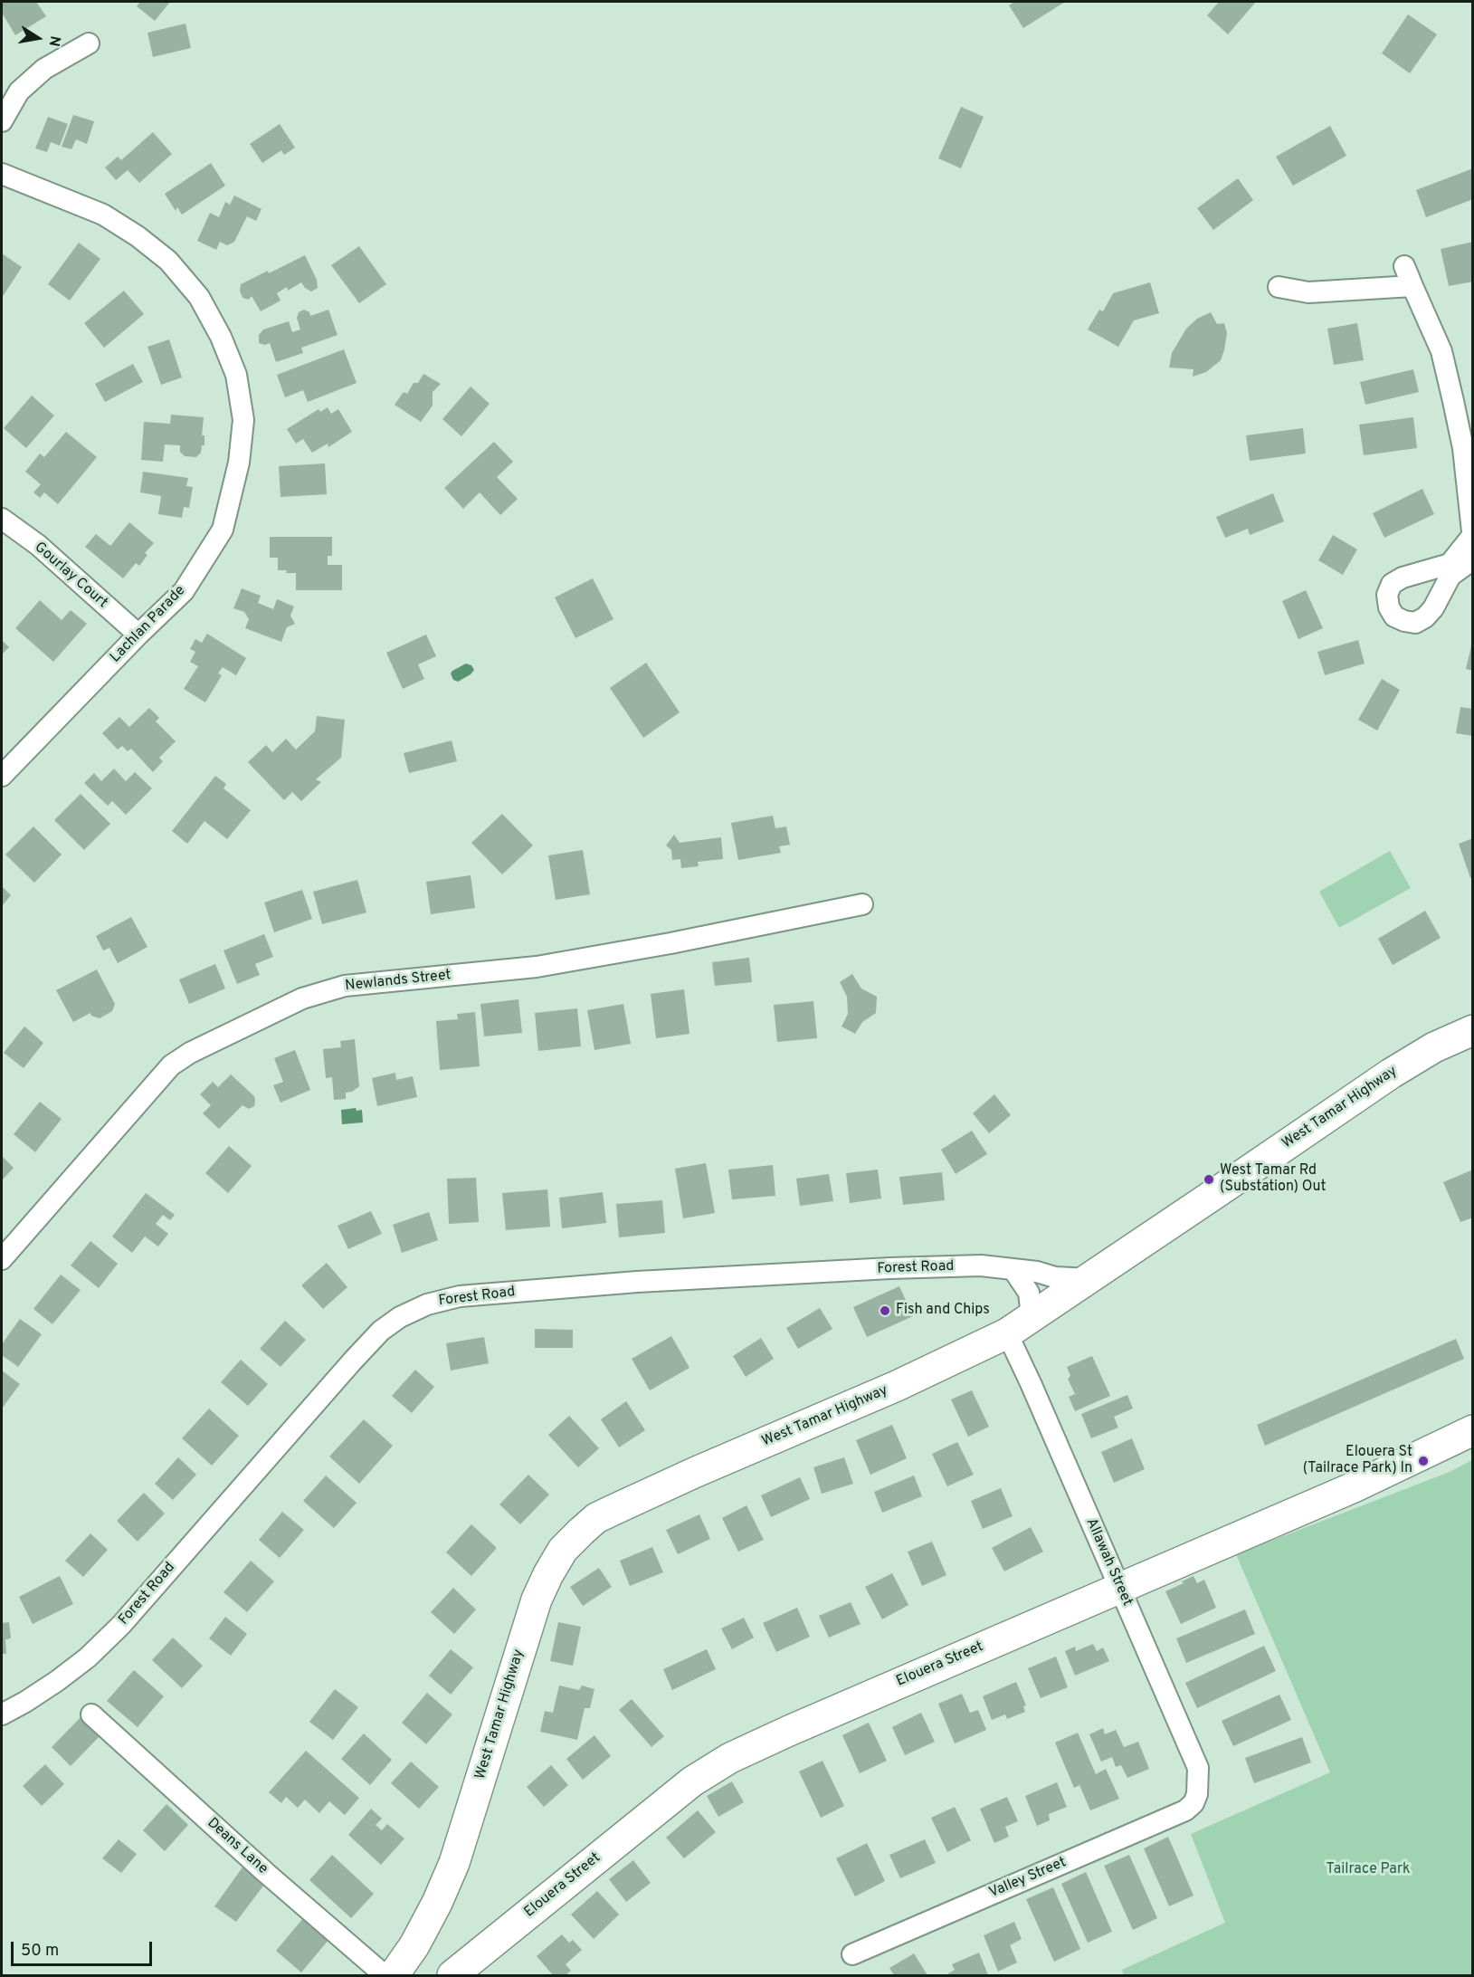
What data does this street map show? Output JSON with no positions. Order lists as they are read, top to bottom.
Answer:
{
  "streets": {
    "highway": ["West Tamar Highway", "Elouera Street"],
    "street": [
      "Gourlay Court",
      "Lachlan Parade",
      "Newlands Street",
      "Forest Road",
      "Allawah Street",
      "Deans Lane",
      "Valley Street"
    ]
  },
  "crossings": [
    ["Gourlay Court", "Lachlan Parade"],
    ["West Tamar Highway", "Forest Road"],
    ["West Tamar Highway", "Allawah Street"],
    ["Allawah Street", "Elouera Street"],
    ["Allawah Street", "Valley Street"]
  ],
  "parks": ["Tailrace Park"],
  "places": ["West Tamar Rd (Substation) Out", "Fish and Chips", "Elouera St (Tailrace Park) In"],
  "scale_bar": "50 m",
  "north": "right"
}
